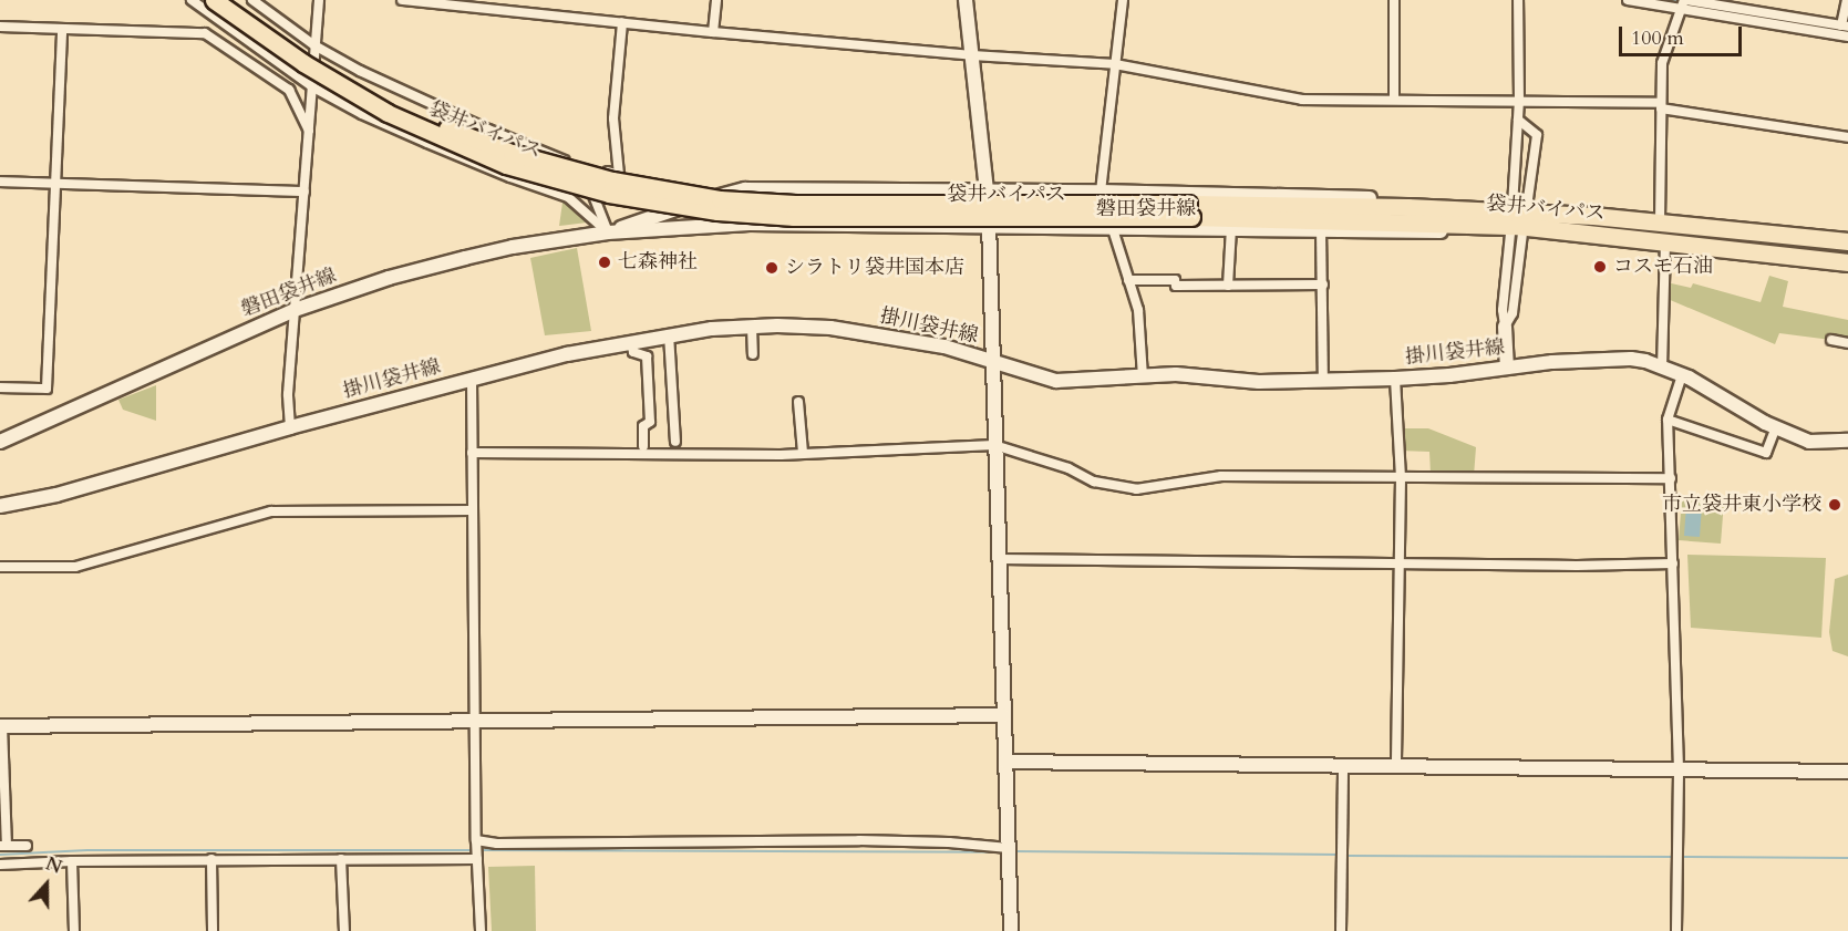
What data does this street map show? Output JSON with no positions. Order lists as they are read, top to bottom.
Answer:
{
  "streets": {
    "highway": ["袋井バイパス"],
    "main road": ["磐田袋井線", "掛川袋井線"]
  },
  "crossings": [
    ["袋井バイパス", "磐田袋井線"]
  ],
  "places": [
    "七森神社",
    "コスモ石油",
    "シラトリ袋井国本店",
    "市立袋井東小学校"
  ],
  "scale_bar": "100 m",
  "north": "top"
}
